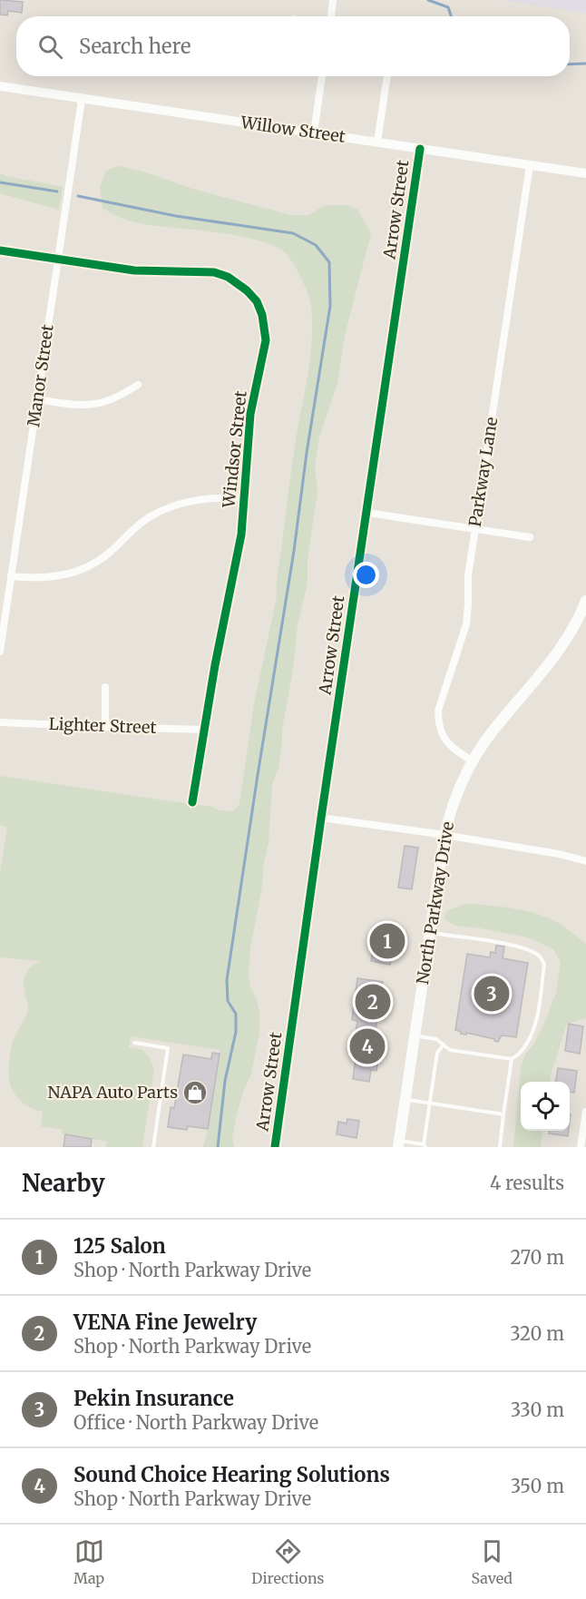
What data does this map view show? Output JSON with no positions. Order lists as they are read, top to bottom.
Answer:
{
  "streets": {
    "main road": ["North Parkway Drive"],
    "street": [
      "Willow Street",
      "Arrow Street",
      "Manor Street",
      "Windsor Street",
      "Parkway Lane",
      "Lighter Street"
    ]
  },
  "crossings": [
    ["Willow Street", "Arrow Street"],
    ["Willow Street", "Manor Street"],
    ["Willow Street", "Parkway Lane"],
    ["Manor Street", "Windsor Street"],
    ["Windsor Street", "Lighter Street"],
    ["Parkway Lane", "North Parkway Drive"]
  ],
  "places": {
    "shop": ["NAPA Auto Parts"]
  },
  "page": {
    "search": "Search here",
    "pins": [
      "1",
      "3",
      "2",
      "4"
    ],
    "heading": ["Nearby", "4 results"],
    "list": [
      {
        "mark": "1",
        "name": "125 Salon",
        "note": "Shop · North Parkway Drive",
        "value": "270 m"
      },
      {
        "mark": "2",
        "name": "VENA Fine Jewelry",
        "note": "Shop · North Parkway Drive",
        "value": "320 m"
      },
      {
        "mark": "3",
        "name": "Pekin Insurance",
        "note": "Office · North Parkway Drive",
        "value": "330 m"
      },
      {
        "mark": "4",
        "name": "Sound Choice Hearing Solutions",
        "note": "Shop · North Parkway Drive",
        "value": "350 m"
      }
    ],
    "nav": ["Map", "Directions", "Saved"]
  }
}
